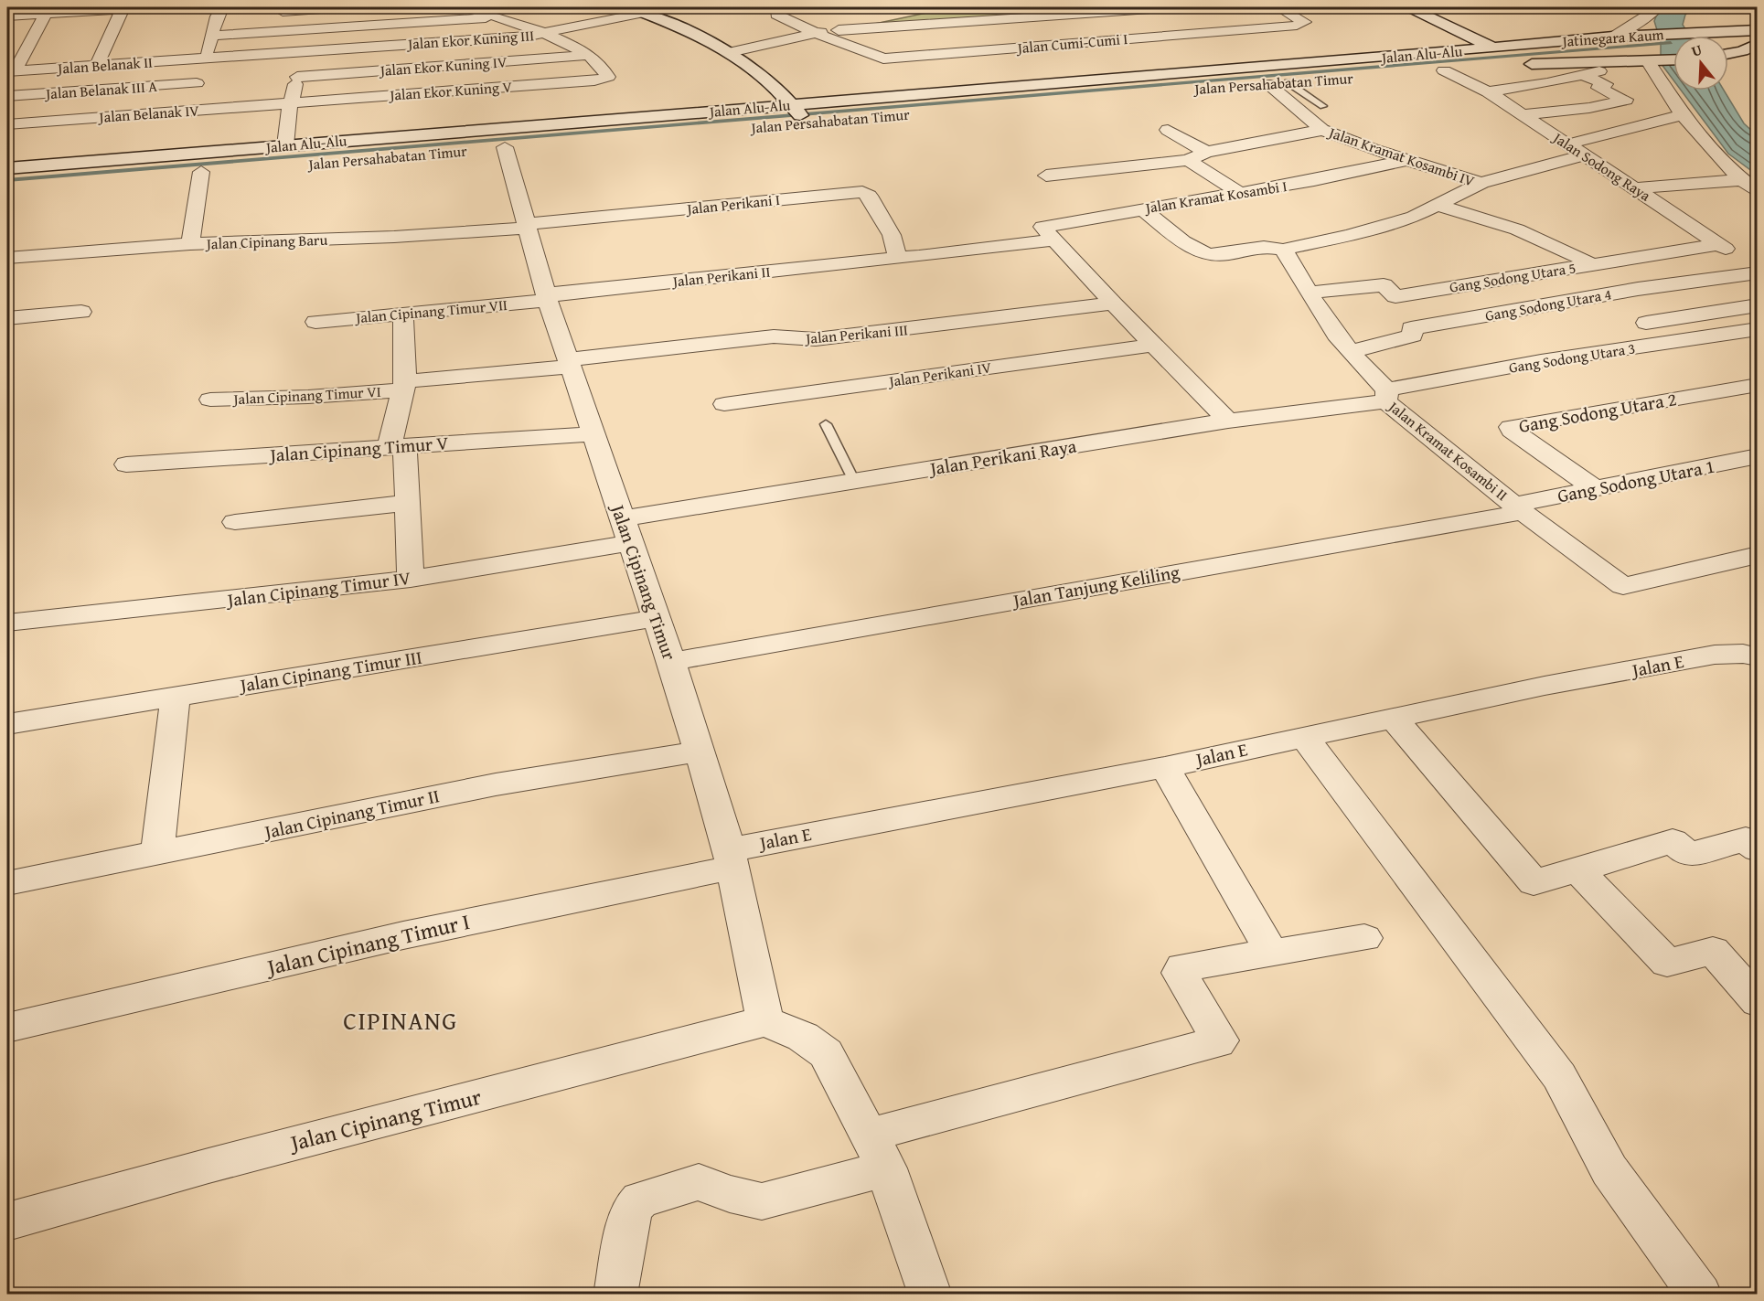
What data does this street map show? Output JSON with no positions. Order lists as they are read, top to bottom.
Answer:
{
  "streets": {
    "street": [
      "Jatinegara Kaum",
      "Jalan Ekor Kuning III",
      "Jalan Cumi-Cumi I",
      "Jalan Alu-Alu",
      "Jalan Belanak II",
      "Jalan Ekor Kuning IV",
      "Jalan Persahabatan Timur",
      "Jalan Belanak III A",
      "Jalan Ekor Kuning V",
      "Jalan Belanak IV",
      "Jalan Kramat Kosambi IV",
      "Jalan Sodong Raya",
      "Jalan Kramat Kosambi I",
      "Jalan Perikani I",
      "Jalan Cipinang Baru",
      "Jalan Perikani II",
      "Gang Sodong Utara 5",
      "Gang Sodong Utara 4",
      "Jalan Cipinang Timur VII",
      "Jalan Perikani III",
      "Gang Sodong Utara 3",
      "Jalan Perikani IV",
      "Jalan Cipinang Timur VI",
      "Gang Sodong Utara 2",
      "Jalan Cipinang Timur V",
      "Jalan Kramat Kosambi II",
      "Jalan Perikani Raya",
      "Gang Sodong Utara 1",
      "Jalan Cipinang Timur",
      "Jalan Tanjung Keliling",
      "Jalan Cipinang Timur IV",
      "Jalan E",
      "Jalan Cipinang Timur III",
      "Jalan Cipinang Timur II",
      "Jalan Cipinang Timur I"
    ]
  },
  "crossings": [
    ["Jatinegara Kaum", "Jalan Alu-Alu"],
    ["Jalan Ekor Kuning III", "Jalan Belanak II"],
    ["Jalan Alu-Alu", "Jalan Persahabatan Timur"],
    ["Jalan Ekor Kuning IV", "Jalan Ekor Kuning V"],
    ["Jalan Persahabatan Timur", "Jalan Kramat Kosambi IV"],
    ["Jalan Ekor Kuning V", "Jalan Belanak IV"],
    ["Jalan Kramat Kosambi IV", "Jalan Kramat Kosambi I"],
    ["Jalan Sodong Raya", "Gang Sodong Utara 5"],
    ["Jalan Sodong Raya", "Gang Sodong Utara 4"],
    ["Jalan Kramat Kosambi I", "Jalan Perikani II"],
    ["Jalan Perikani I", "Jalan Cipinang Baru"],
    ["Jalan Perikani I", "Jalan Perikani II"],
    ["Jalan Perikani I", "Jalan Cipinang Timur"],
    ["Jalan Cipinang Baru", "Jalan Cipinang Timur"],
    ["Jalan Perikani II", "Jalan Cipinang Timur VII"],
    ["Jalan Perikani II", "Jalan Cipinang Timur"],
    ["Gang Sodong Utara 5", "Jalan Kramat Kosambi II"],
    ["Gang Sodong Utara 4", "Jalan Kramat Kosambi II"],
    ["Jalan Cipinang Timur VII", "Jalan Cipinang Timur"],
    ["Jalan Perikani III", "Jalan Cipinang Timur VI"],
    ["Jalan Perikani III", "Jalan Cipinang Timur"],
    ["Gang Sodong Utara 3", "Jalan Kramat Kosambi II"],
    ["Gang Sodong Utara 3", "Jalan Perikani Raya"],
    ["Jalan Cipinang Timur VI", "Jalan Cipinang Timur"],
    ["Gang Sodong Utara 2", "Gang Sodong Utara 1"],
    ["Jalan Cipinang Timur V", "Jalan Cipinang Timur"],
    ["Jalan Kramat Kosambi II", "Jalan Perikani Raya"],
    ["Jalan Kramat Kosambi II", "Gang Sodong Utara 1"],
    ["Jalan Kramat Kosambi II", "Jalan Tanjung Keliling"],
    ["Jalan Perikani Raya", "Jalan Cipinang Timur"],
    ["Jalan Perikani Raya", "Jalan Cipinang Timur IV"],
    ["Gang Sodong Utara 1", "Jalan Tanjung Keliling"],
    ["Jalan Cipinang Timur", "Jalan Tanjung Keliling"],
    ["Jalan Cipinang Timur", "Jalan Cipinang Timur IV"],
    ["Jalan Cipinang Timur", "Jalan E"],
    ["Jalan Cipinang Timur", "Jalan Cipinang Timur III"],
    ["Jalan Cipinang Timur", "Jalan Cipinang Timur II"],
    ["Jalan Cipinang Timur", "Jalan Cipinang Timur I"],
    ["Jalan E", "Jalan Cipinang Timur I"]
  ],
  "districts": ["CIPINANG"],
  "north": "top"
}
